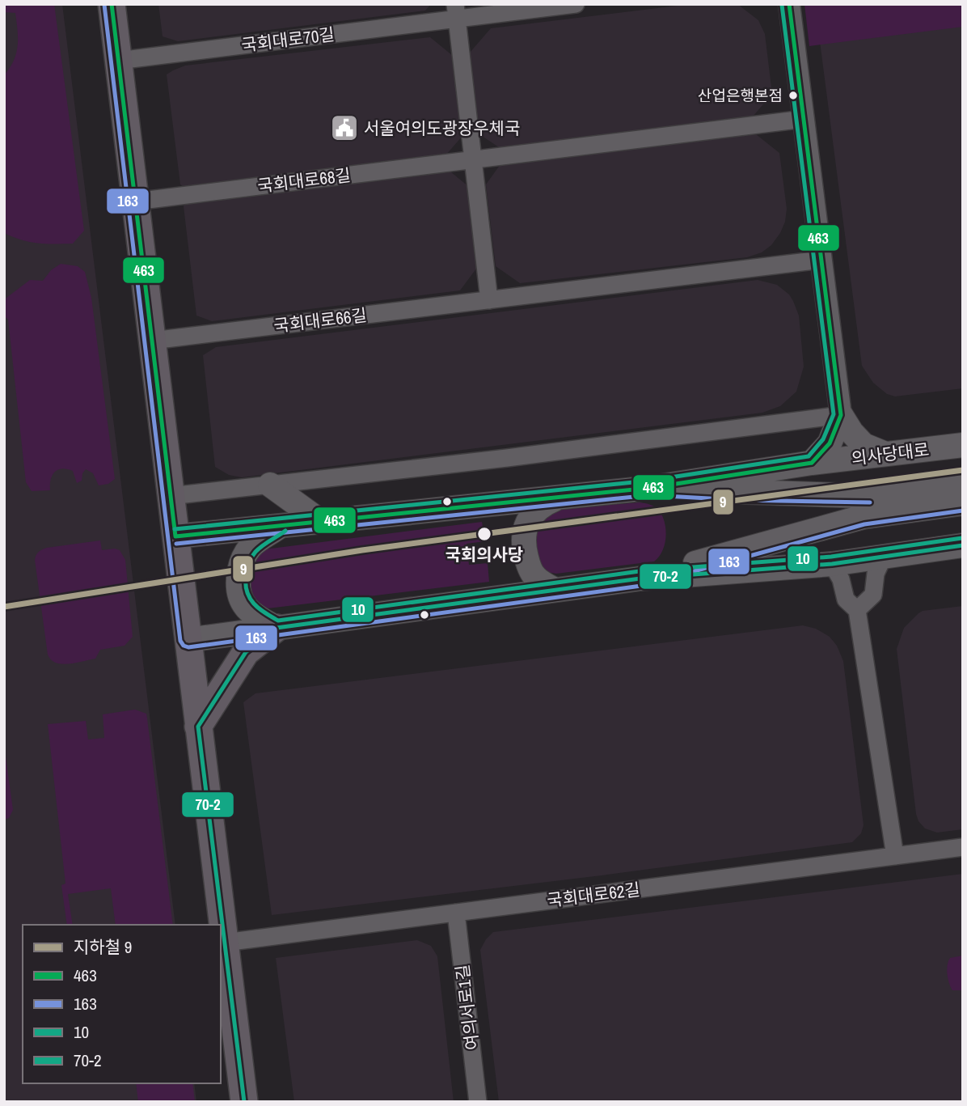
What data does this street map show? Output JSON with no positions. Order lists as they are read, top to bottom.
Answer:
{
  "streets": {
    "main road": ["의사당대로"],
    "street": [
      "국회대로70길",
      "국회대로68길",
      "국회대로66길",
      "국회대로62길",
      "여의서로1길"
    ]
  },
  "crossings": [
    ["국회대로62길", "여의서로1길"]
  ],
  "places": {
    "other": ["산업은행본점", "국회의사당"],
    "public building": ["서울여의도광장우체국"]
  },
  "lines": [
    "transit line 463",
    "transit line 163",
    "transit line 10",
    "metro line 9",
    "transit line 70-2"
  ],
  "legend": [
    "지하철 9",
    "463",
    "163",
    "10",
    "70-2"
  ]
}
